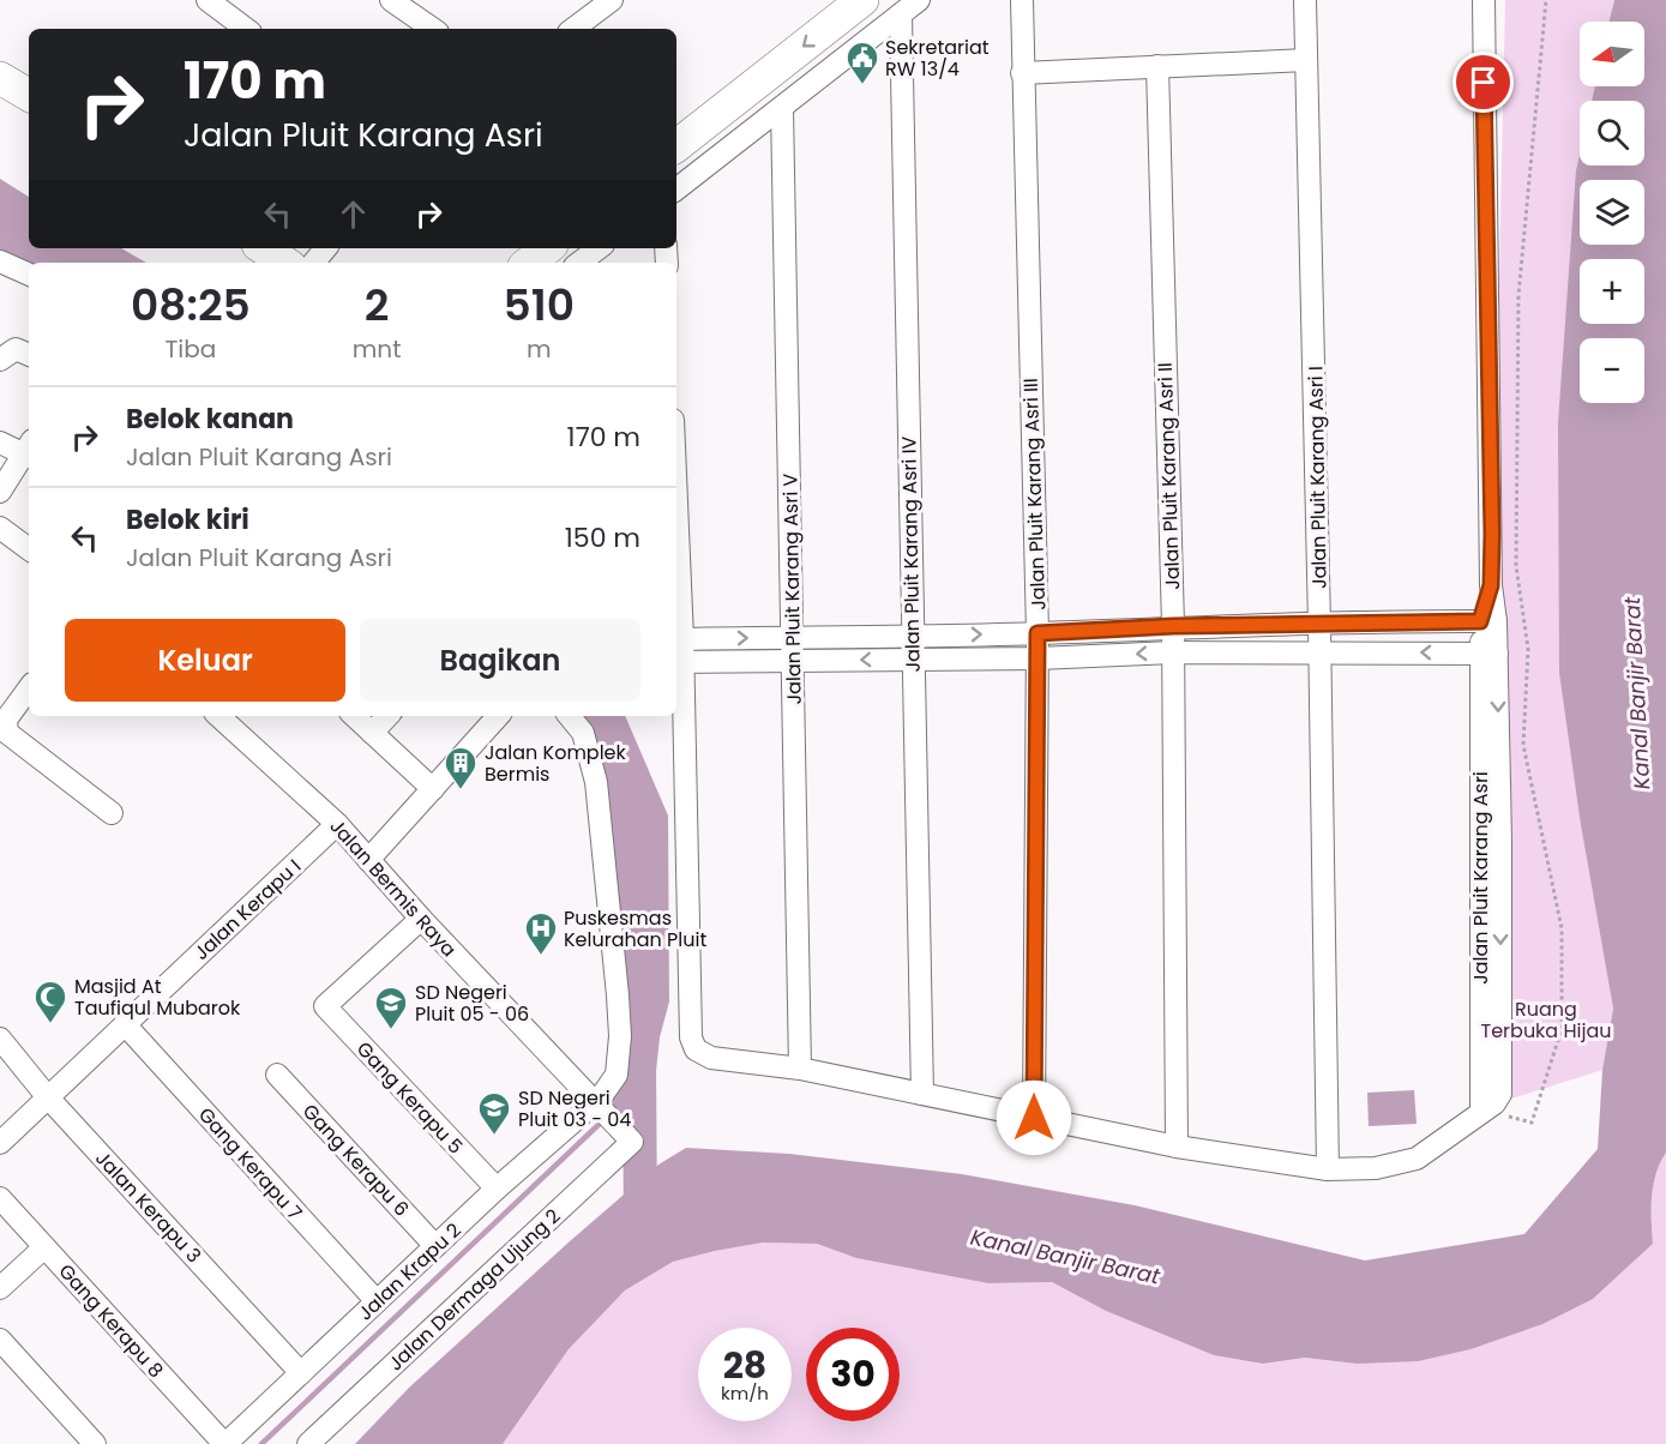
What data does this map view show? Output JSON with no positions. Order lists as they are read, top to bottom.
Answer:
{
  "streets": {
    "street": [
      "Jalan Pluit Karang Asri II",
      "Jalan Pluit Karang Asri I",
      "Jalan Pluit Karang Asri III",
      "Jalan Pluit Karang Asri IV",
      "Jalan Pluit Karang Asri V",
      "Jalan Pluit Karang Asri",
      "Jalan Bermis Raya",
      "Jalan Kerapu I",
      "Gang Kerapu 5",
      "Gang Kerapu 6",
      "Gang Kerapu 7",
      "Jalan Kerapu 3",
      "Jalan Krapu 2",
      "Jalan Dermaga Ujung 2",
      "Gang Kerapu 8"
    ]
  },
  "crossings": [
    ["Jalan Bermis Raya", "Jalan Kerapu I"],
    ["Jalan Bermis Raya", "Gang Kerapu 5"],
    ["Jalan Bermis Raya", "Jalan Krapu 2"],
    ["Jalan Bermis Raya", "Jalan Dermaga Ujung 2"],
    ["Jalan Kerapu I", "Gang Kerapu 7"],
    ["Jalan Kerapu I", "Jalan Kerapu 3"],
    ["Gang Kerapu 5", "Jalan Krapu 2"],
    ["Gang Kerapu 6", "Jalan Krapu 2"],
    ["Gang Kerapu 7", "Jalan Krapu 2"],
    ["Jalan Kerapu 3", "Jalan Krapu 2"],
    ["Jalan Krapu 2", "Gang Kerapu 8"]
  ],
  "water": ["Kanal Banjir Barat"],
  "parks": ["Ruang Terbuka Hijau"],
  "places": {
    "public building": ["Sekretariat RW 13/4"],
    "building": ["Jalan Komplek Bermis"],
    "hospital": ["Puskesmas Kelurahan Pluit"],
    "mosque": ["Masjid At Taufiqul Mubarok"],
    "school or university": ["SD Negeri Pluit 05 - 06", "SD Negeri Pluit 03 - 04"]
  },
  "north": "left",
  "page": {
    "map_buttons": ["+", "−"],
    "turn": ["170 m", "Jalan Pluit Karang Asri"],
    "eta": [
      "08:25",
      "Tiba",
      "2",
      "mnt",
      "510",
      "m"
    ],
    "list": [
      {
        "name": "Belok kanan",
        "note": "Jalan Pluit Karang Asri",
        "value": "170 m"
      },
      {
        "name": "Belok kiri",
        "note": "Jalan Pluit Karang Asri",
        "value": "150 m"
      }
    ],
    "buttons": ["Keluar", "Bagikan"],
    "speed": "28 km/h",
    "limit": "30"
  }
}
